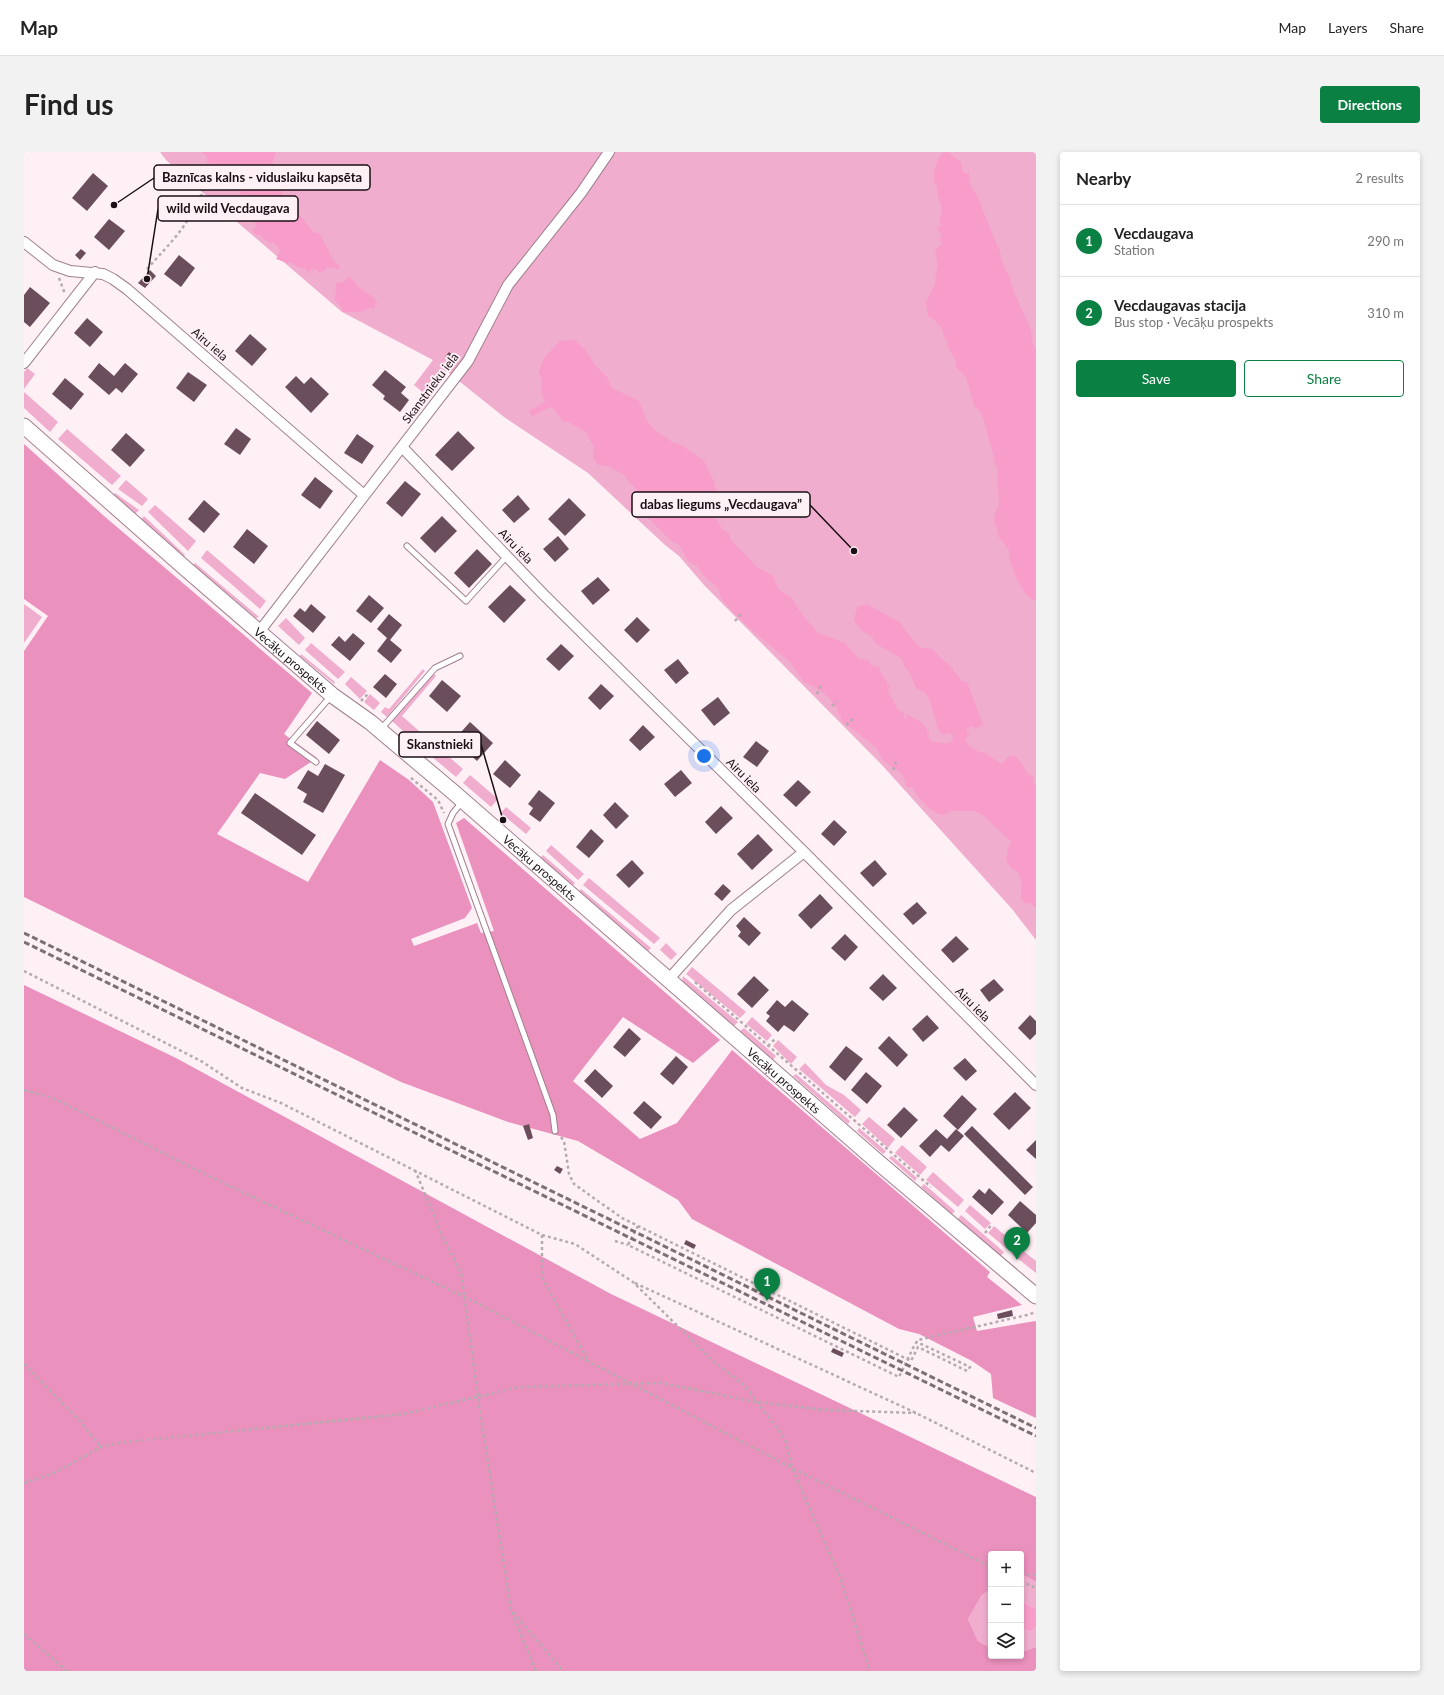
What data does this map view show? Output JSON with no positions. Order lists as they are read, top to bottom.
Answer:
{
  "streets": {
    "main road": ["Vecāķu prospekts"],
    "street": ["Airu iela", "Skanstnieku iela"]
  },
  "crossings": [
    ["Airu iela", "Skanstnieku iela"],
    ["Skanstnieku iela", "Vecāķu prospekts"]
  ],
  "places": [
    "Baznīcas kalns - viduslaiku kapsēta",
    "wild wild Vecdaugava",
    "dabas liegums „Vecdaugava”",
    "Skanstnieki"
  ],
  "page": {
    "header": "Map",
    "nav": ["Map", "Layers", "Share"],
    "buttons": [
      "Directions",
      ["Save", "Share"]
    ],
    "title": "Find us",
    "heading": ["Nearby", "2 results"],
    "list": [
      {
        "mark": "1",
        "name": "Vecdaugava",
        "note": "Station",
        "value": "290 m"
      },
      {
        "mark": "2",
        "name": "Vecdaugavas stacija",
        "note": "Bus stop · Vecāķu prospekts",
        "value": "310 m"
      }
    ],
    "pins": ["2", "1"],
    "map_buttons": ["+", "−"]
  }
}
